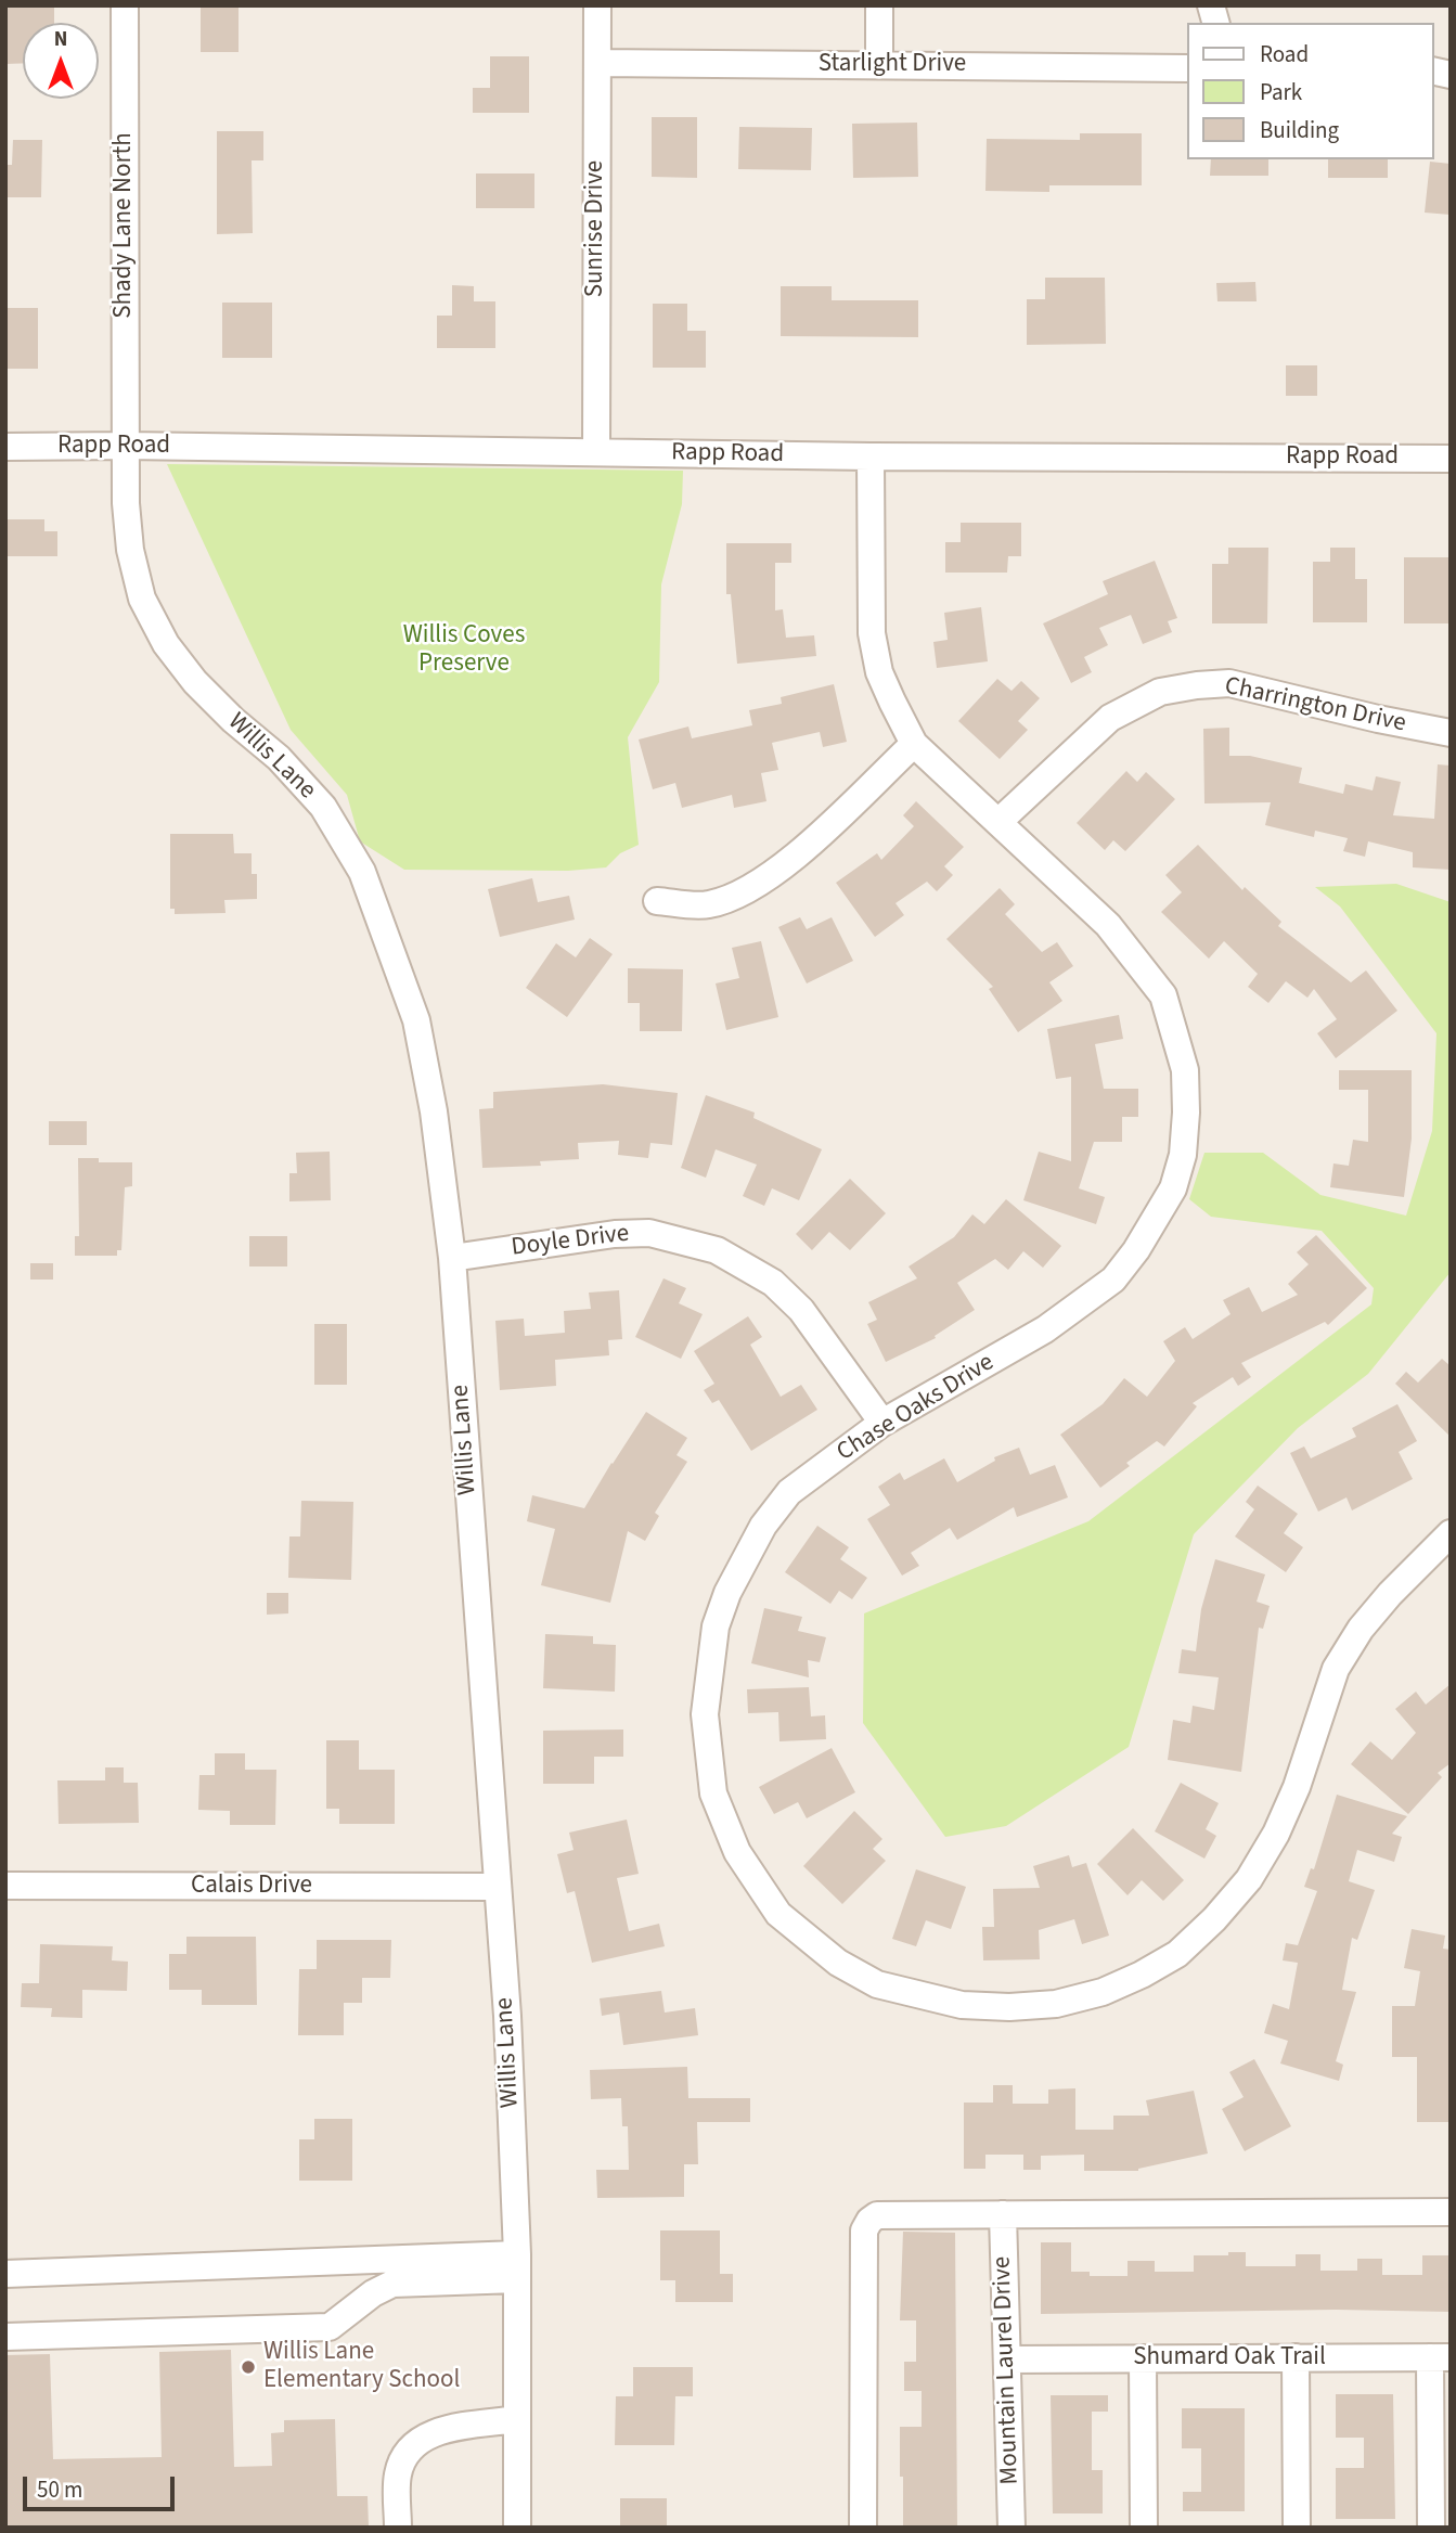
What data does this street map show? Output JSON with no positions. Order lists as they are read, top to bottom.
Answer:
{
  "streets": {
    "street": [
      "Starlight Drive",
      "Shady Lane North",
      "Sunrise Drive",
      "Rapp Road",
      "Charrington Drive",
      "Willis Lane",
      "Doyle Drive",
      "Chase Oaks Drive",
      "Calais Drive",
      "Shumard Oak Trail",
      "Mountain Laurel Drive"
    ]
  },
  "crossings": [
    ["Starlight Drive", "Sunrise Drive"],
    ["Shady Lane North", "Rapp Road"],
    ["Shady Lane North", "Willis Lane"],
    ["Sunrise Drive", "Rapp Road"],
    ["Rapp Road", "Willis Lane"],
    ["Rapp Road", "Chase Oaks Drive"],
    ["Charrington Drive", "Chase Oaks Drive"],
    ["Willis Lane", "Doyle Drive"],
    ["Willis Lane", "Calais Drive"],
    ["Doyle Drive", "Chase Oaks Drive"],
    ["Shumard Oak Trail", "Mountain Laurel Drive"]
  ],
  "parks": ["Willis Coves Preserve"],
  "places": ["Willis Lane Elementary School"],
  "legend": ["Road", "Park", "Building"],
  "scale_bar": "50 m",
  "north": "top"
}
